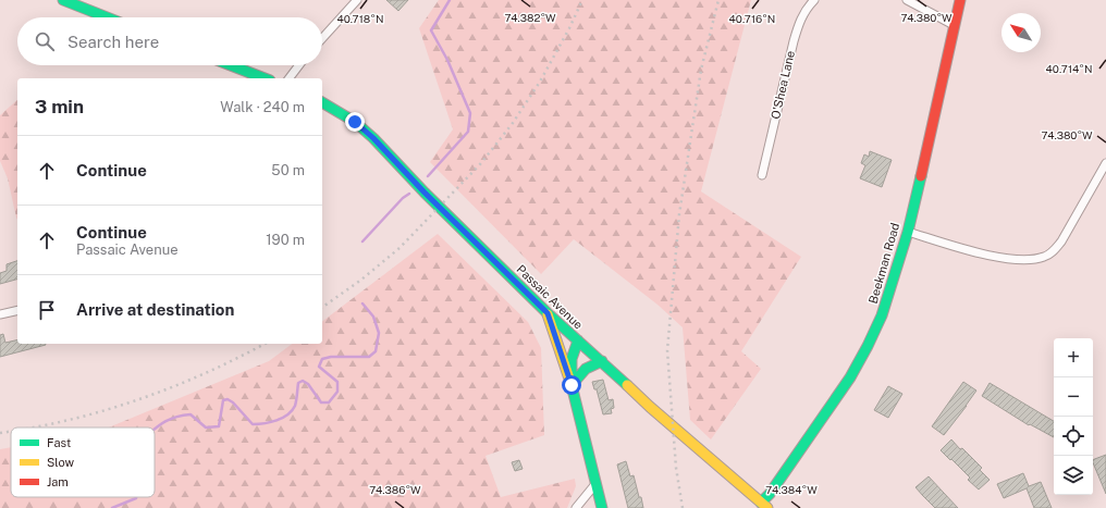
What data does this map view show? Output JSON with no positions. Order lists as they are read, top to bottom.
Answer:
{
  "streets": {
    "main road": ["Beekman Road", "Passaic Avenue"],
    "street": ["O'Shea Lane"]
  },
  "crossings": [
    ["Beekman Road", "Passaic Avenue"]
  ],
  "legend": ["Fast", "Slow", "Jam"],
  "north": "top left",
  "page": {
    "search": "Search here",
    "heading": ["3 min", "Walk · 240 m"],
    "list": [
      ["Continue", "50 m"],
      ["Continue", "Passaic Avenue", "190 m"],
      "Arrive at destination"
    ],
    "map_buttons": ["+", "−"]
  },
  "coordinates": [
    "74.382°W",
    "74.380°W",
    "40.718°N",
    "40.716°N",
    "40.714°N",
    "74.386°W",
    "74.384°W"
  ]
}
